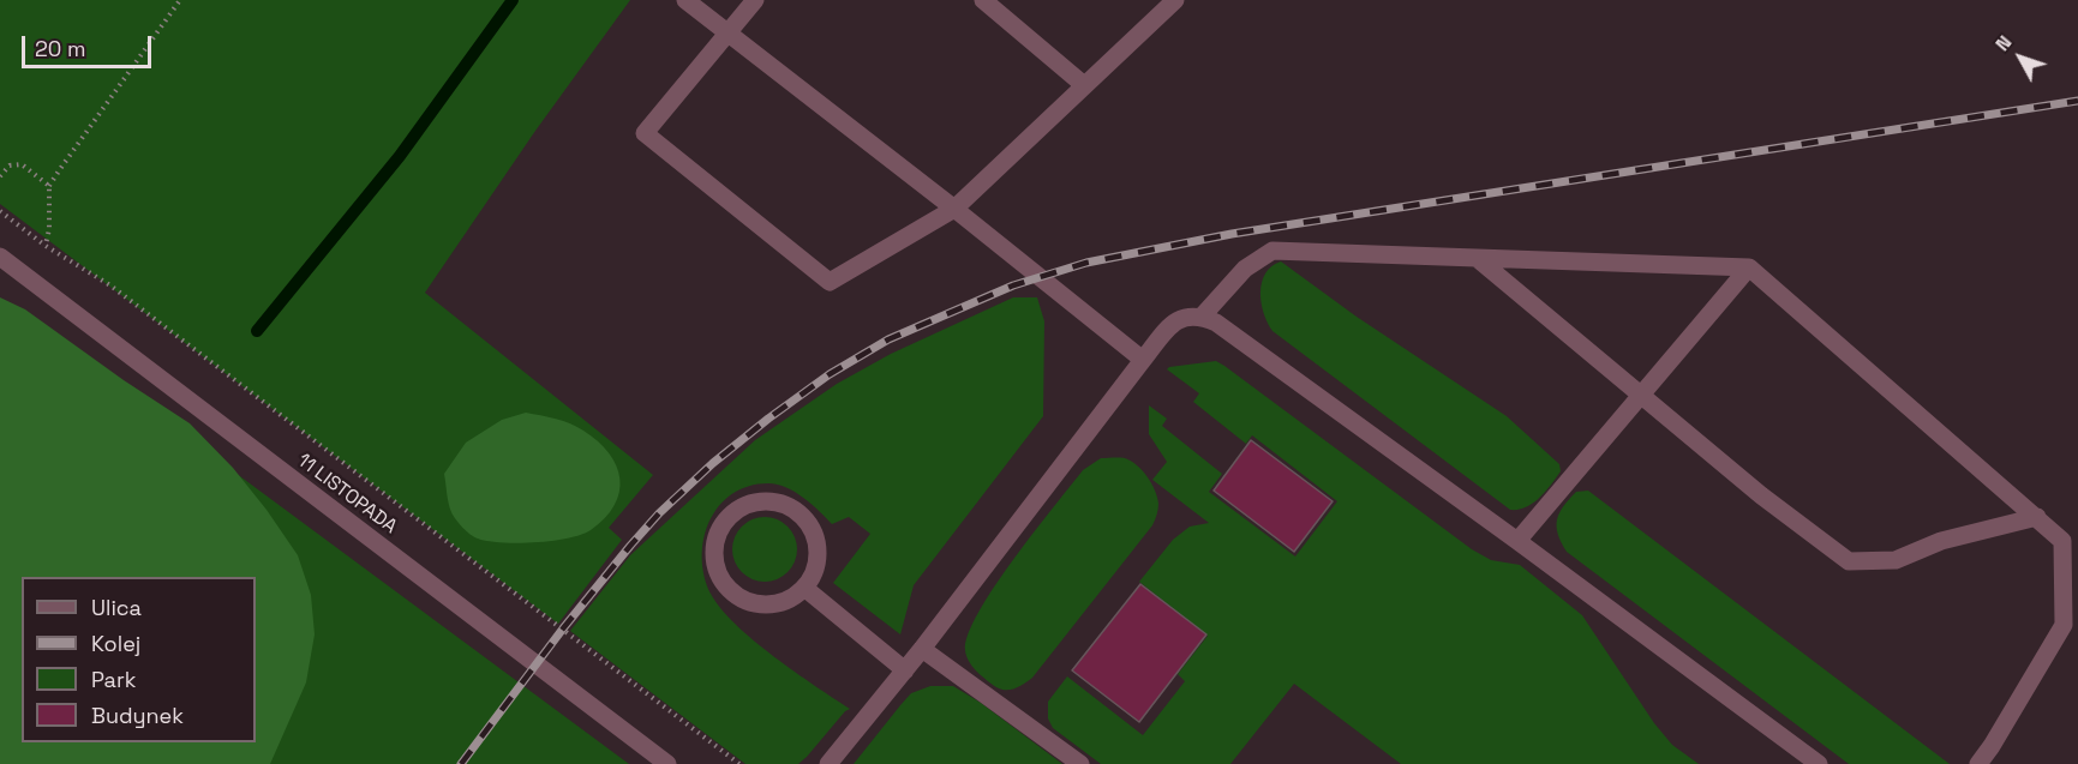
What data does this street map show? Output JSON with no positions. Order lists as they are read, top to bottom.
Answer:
{
  "streets": {
    "street": ["11 LISTOPADA"]
  },
  "legend": [
    "Ulica",
    "Kolej",
    "Park",
    "Budynek"
  ],
  "scale_bar": "20 m",
  "north": "top left"
}
